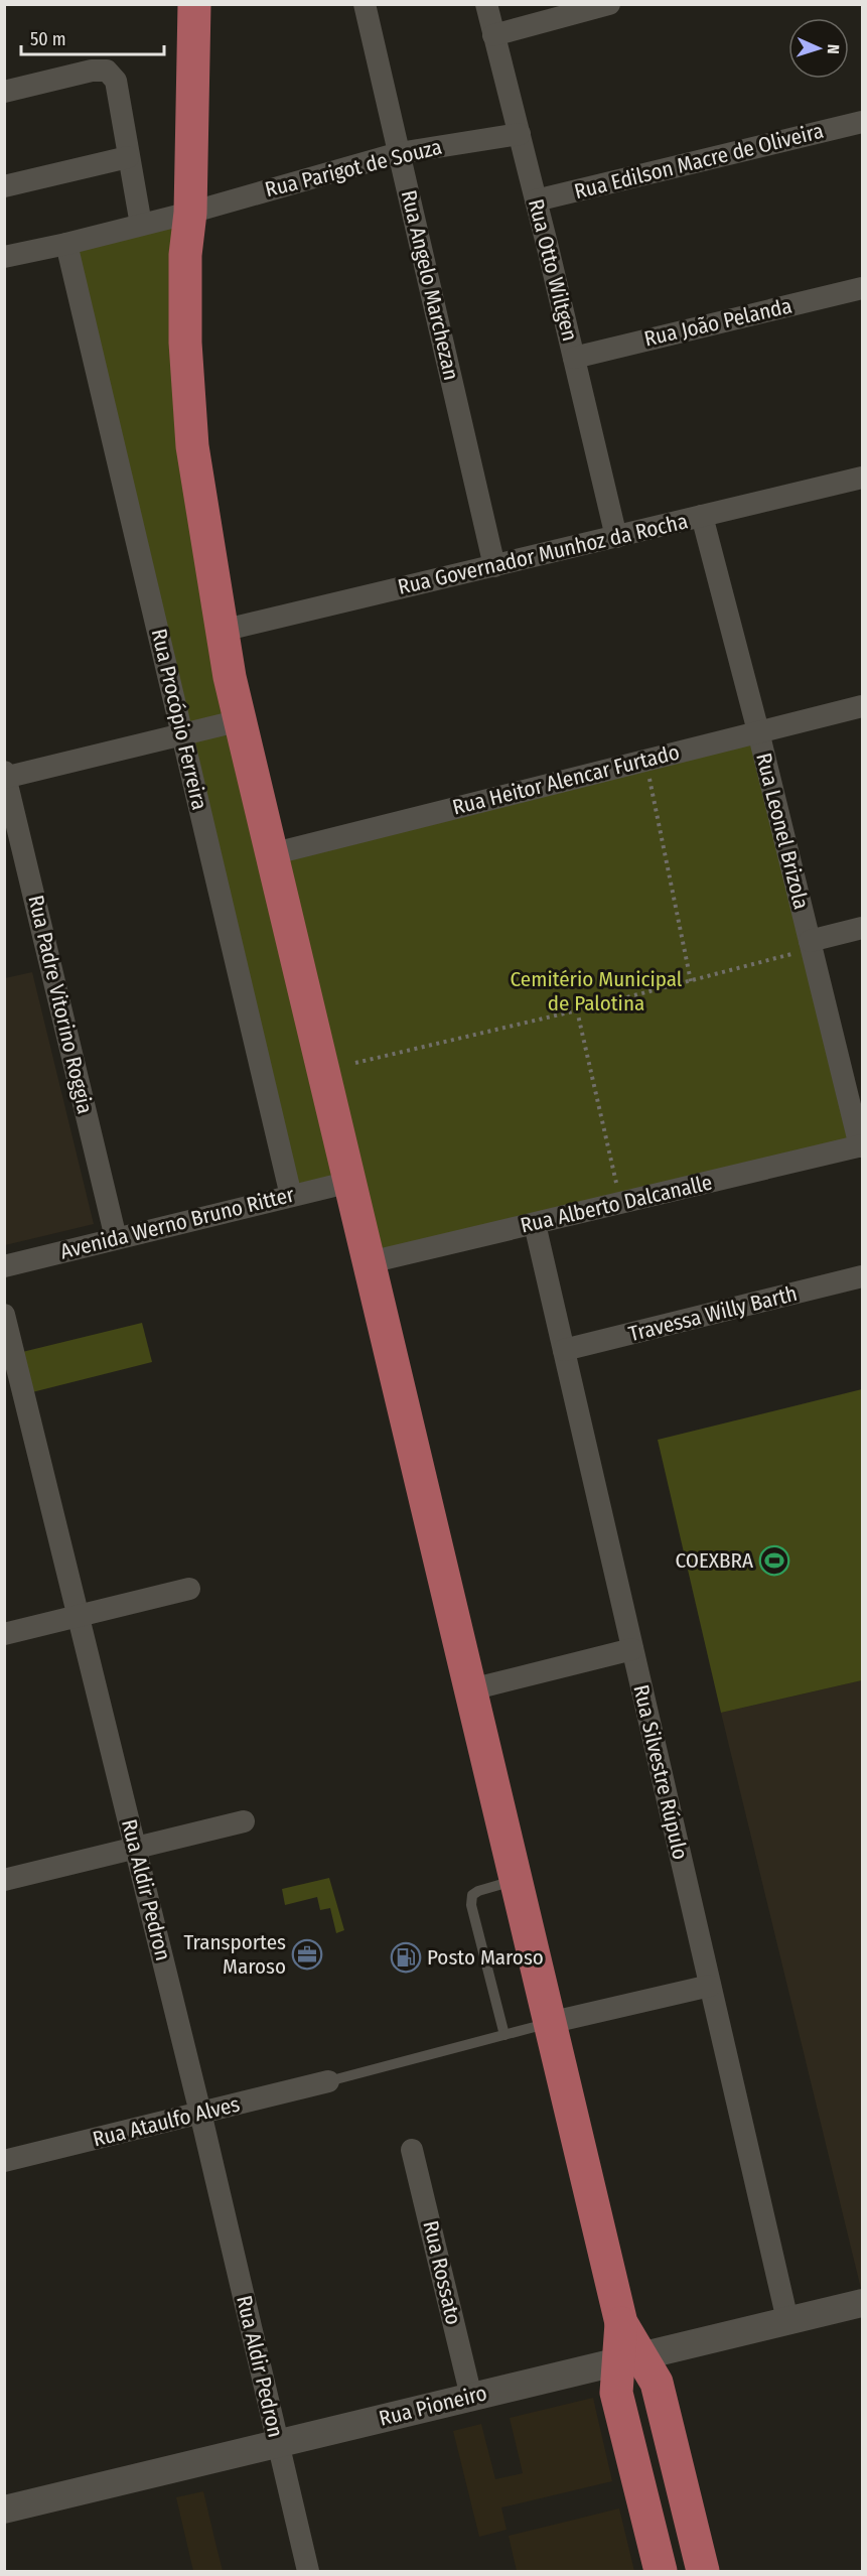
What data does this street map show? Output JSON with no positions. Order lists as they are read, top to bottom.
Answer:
{
  "streets": {
    "street": [
      "Rua Edilson Macre de Oliveira",
      "Rua Parigot de Souza",
      "Rua Otto Wiltgen",
      "Rua Angelo Marchezan",
      "Rua João Pelanda",
      "Rua Governador Munhoz da Rocha",
      "Rua Procópio Ferreira",
      "Rua Heitor Alencar Furtado",
      "Rua Leonel Brizola",
      "Rua Padre Vitorino Roggia",
      "Rua Alberto Dalcanalle",
      "Avenida Werno Bruno Ritter",
      "Travessa Willy Barth",
      "Rua Silvestre Rúpulo",
      "Rua Aldir Pedron",
      "Rua Ataulfo Alves",
      "Rua Rossato",
      "Rua Pioneiro"
    ]
  },
  "crossings": [
    ["Rua Edilson Macre de Oliveira", "Rua Otto Wiltgen"],
    ["Rua Parigot de Souza", "Rua Otto Wiltgen"],
    ["Rua Parigot de Souza", "Rua Angelo Marchezan"],
    ["Rua Parigot de Souza", "Rua Procópio Ferreira"],
    ["Rua Otto Wiltgen", "Rua João Pelanda"],
    ["Rua Otto Wiltgen", "Rua Governador Munhoz da Rocha"],
    ["Rua Angelo Marchezan", "Rua Governador Munhoz da Rocha"],
    ["Rua Governador Munhoz da Rocha", "Rua Leonel Brizola"],
    ["Rua Procópio Ferreira", "Avenida Werno Bruno Ritter"],
    ["Rua Heitor Alencar Furtado", "Rua Leonel Brizola"],
    ["Rua Leonel Brizola", "Rua Alberto Dalcanalle"],
    ["Rua Padre Vitorino Roggia", "Avenida Werno Bruno Ritter"],
    ["Rua Alberto Dalcanalle", "Rua Silvestre Rúpulo"],
    ["Travessa Willy Barth", "Rua Silvestre Rúpulo"],
    ["Rua Silvestre Rúpulo", "Rua Pioneiro"],
    ["Rua Aldir Pedron", "Rua Ataulfo Alves"],
    ["Rua Aldir Pedron", "Rua Pioneiro"],
    ["Rua Rossato", "Rua Pioneiro"]
  ],
  "parks": ["Cemitério Municipal de Palotina"],
  "places": {
    "sports": ["COEXBRA"],
    "office": ["Transportes Maroso"],
    "fuel station": ["Posto Maroso"]
  },
  "scale_bar": "50 m",
  "north": "right"
}
